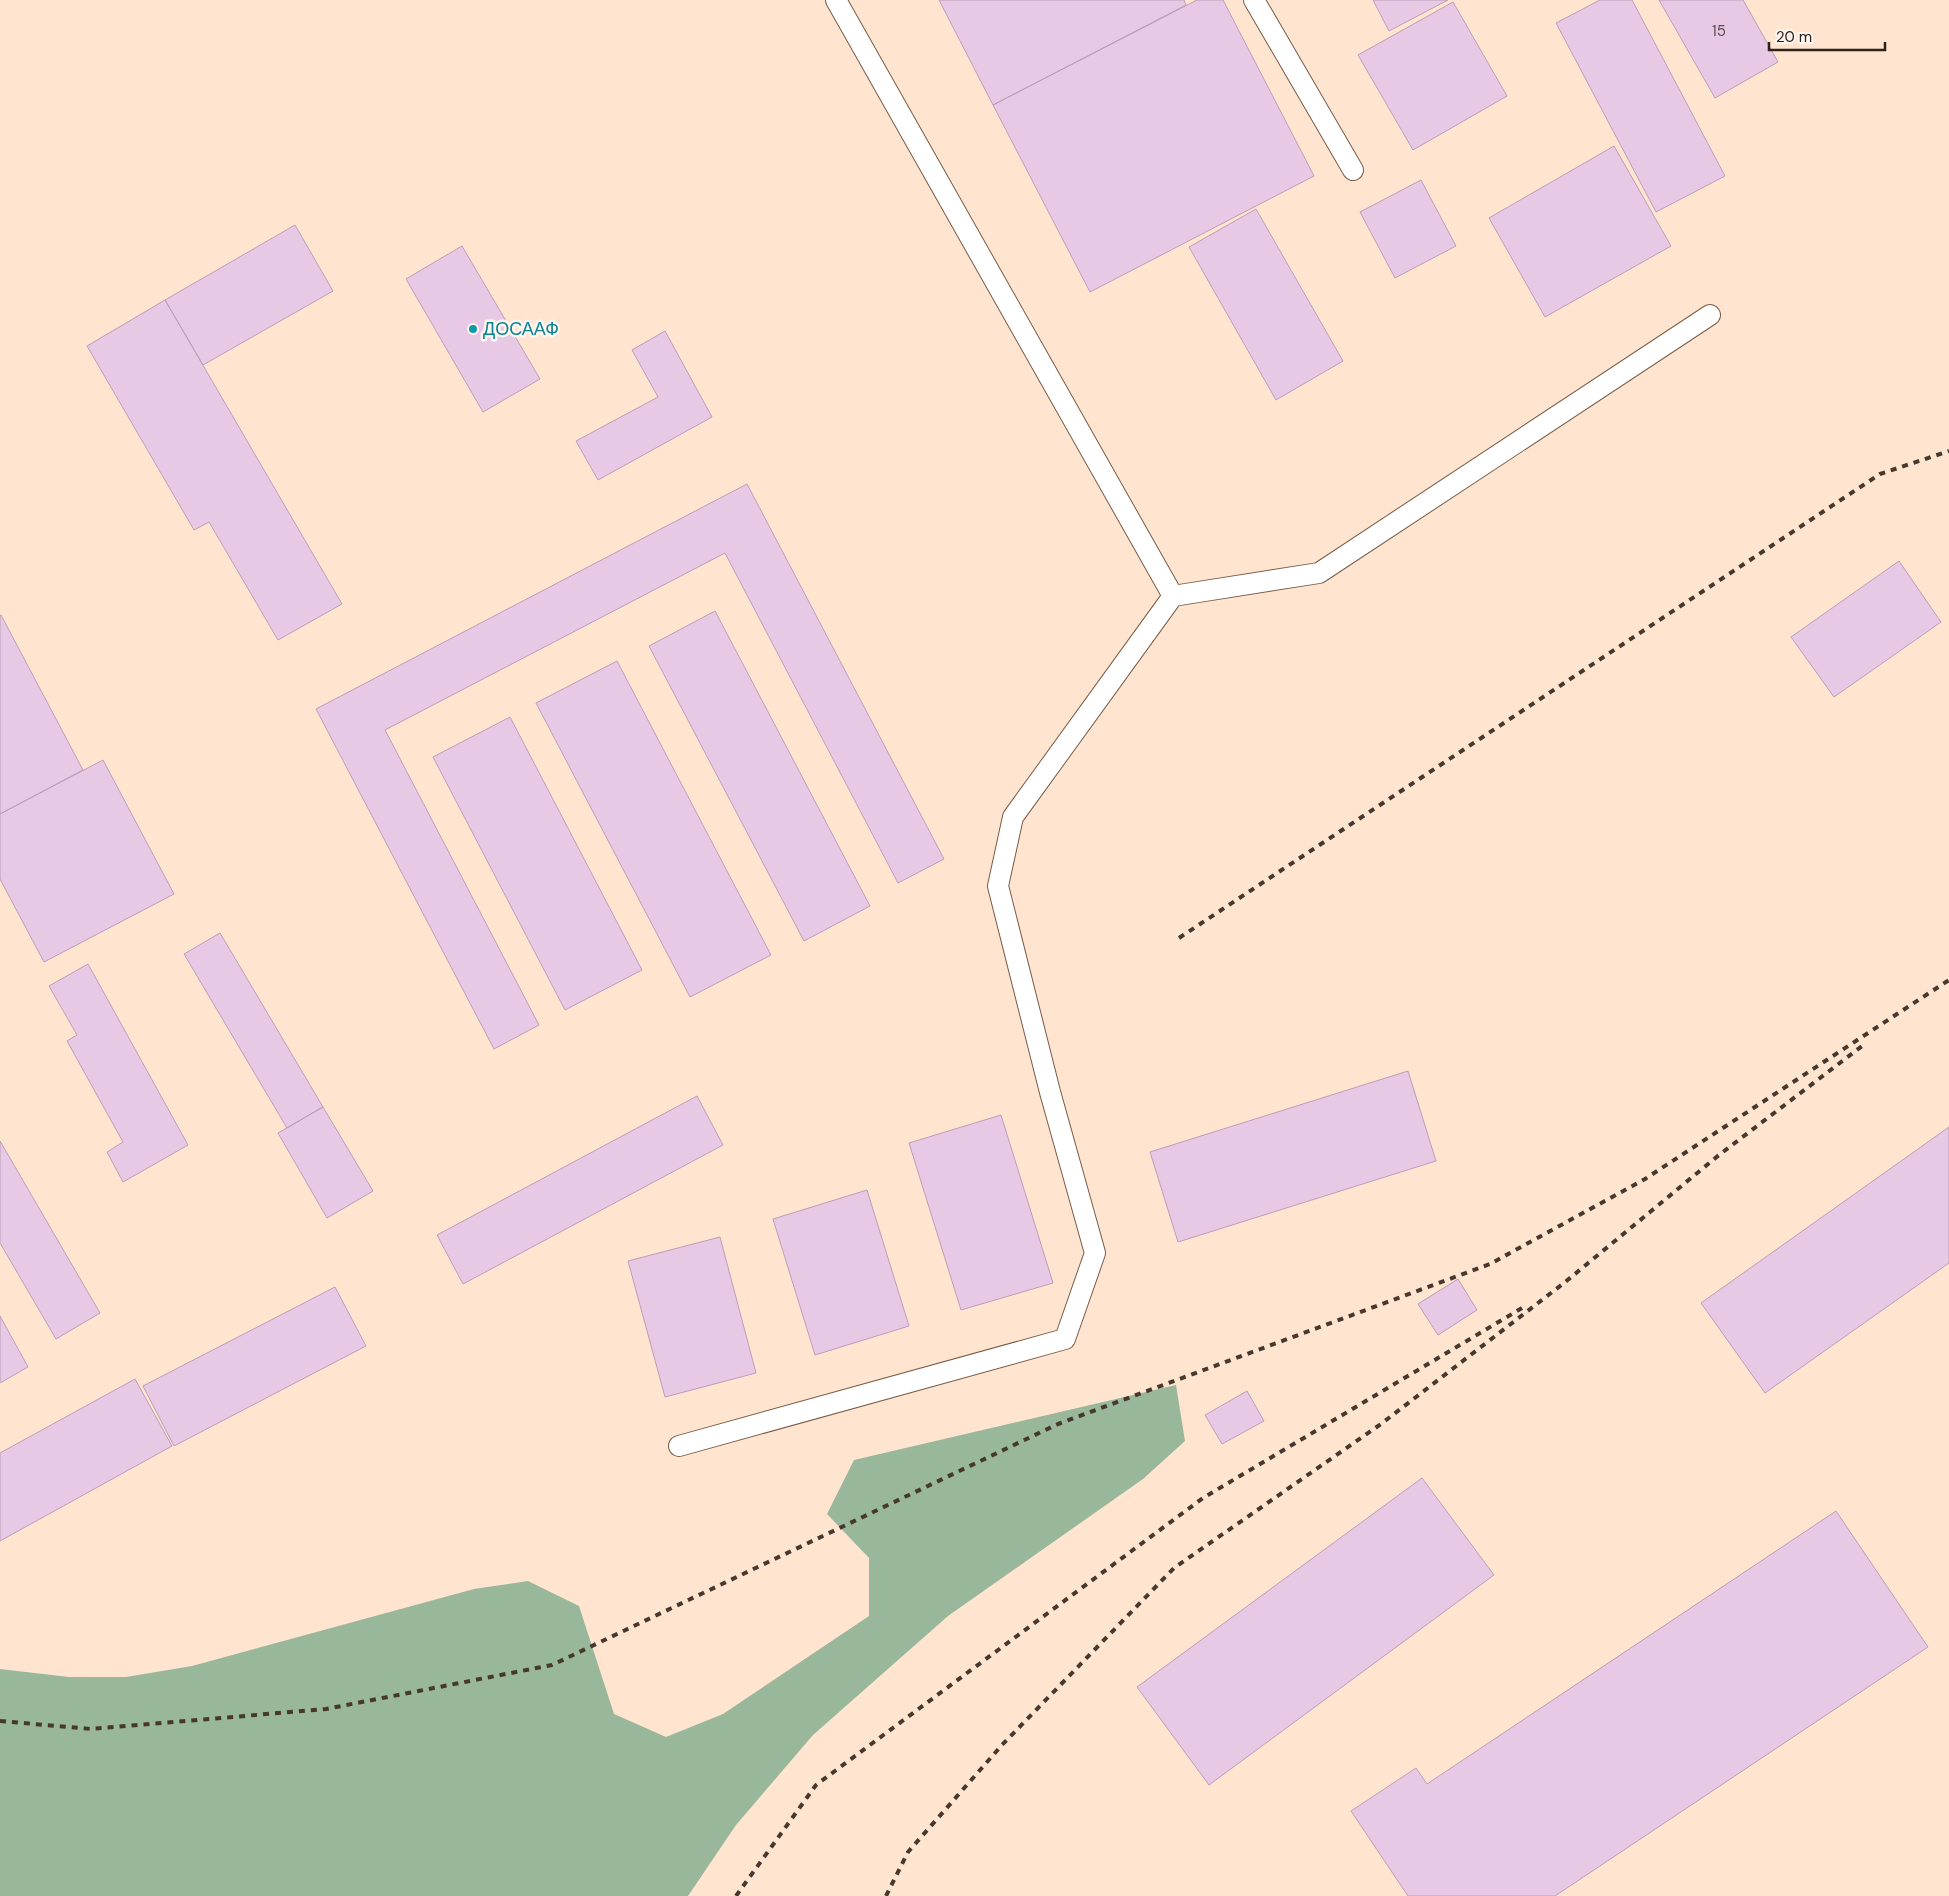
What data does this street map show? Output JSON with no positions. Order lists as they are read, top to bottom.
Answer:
{
  "places": ["ДОСААФ"],
  "house_numbers": ["15"],
  "scale_bar": "20 m"
}
